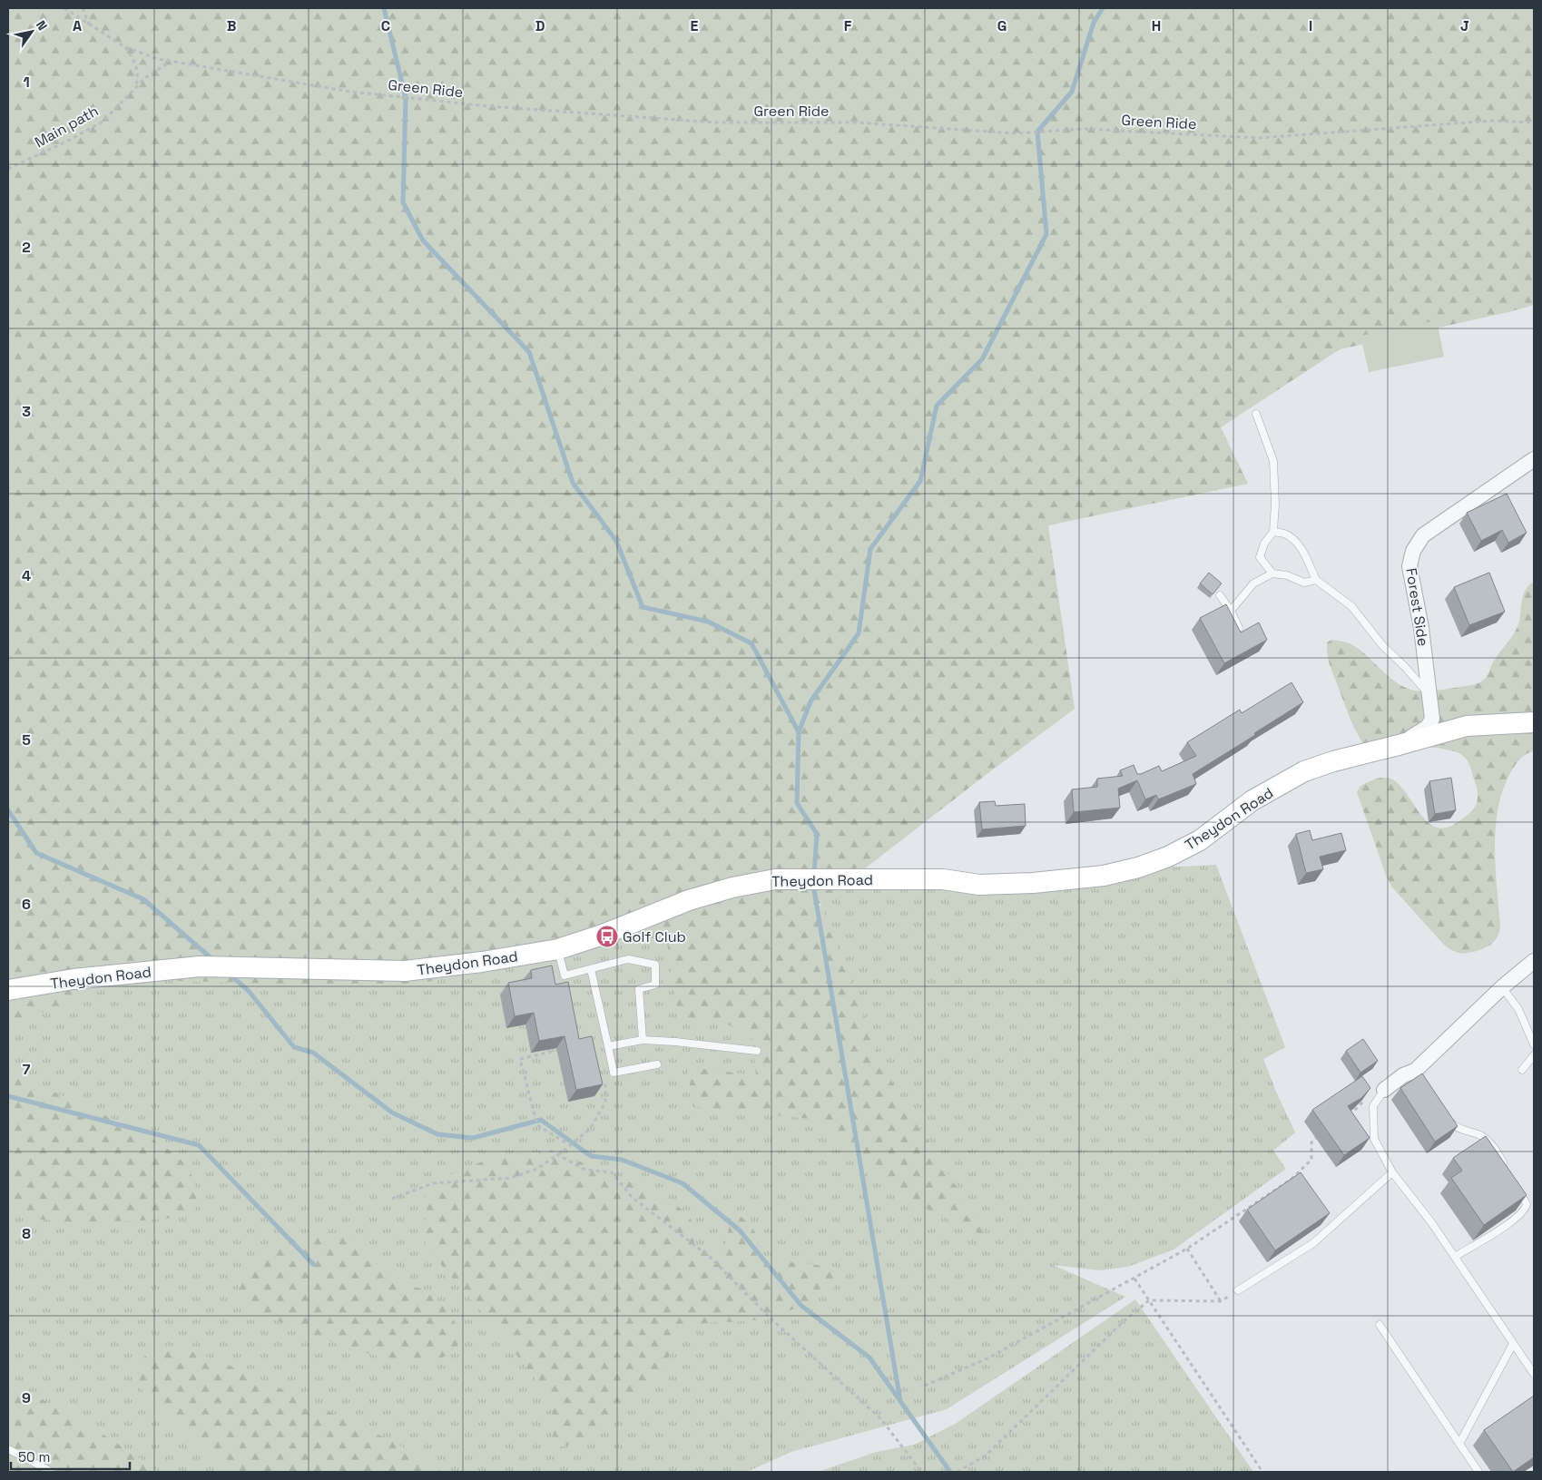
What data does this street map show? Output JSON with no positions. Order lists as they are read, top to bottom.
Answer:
{
  "streets": {
    "street": ["Forest Side", "Theydon Road"],
    "path": ["Green Ride", "Main path"]
  },
  "crossings": [
    ["Green Ride", "Main path"],
    ["Forest Side", "Theydon Road"]
  ],
  "places": {
    "bus stop": ["Golf Club"]
  },
  "scale_bar": "50 m",
  "north": "top right",
  "grid": {
    "columns": [
      "A",
      "B",
      "C",
      "D",
      "E",
      "F",
      "G",
      "H",
      "I",
      "J"
    ],
    "rows": [
      "1",
      "2",
      "3",
      "4",
      "5",
      "6",
      "7",
      "8",
      "9"
    ]
  }
}
